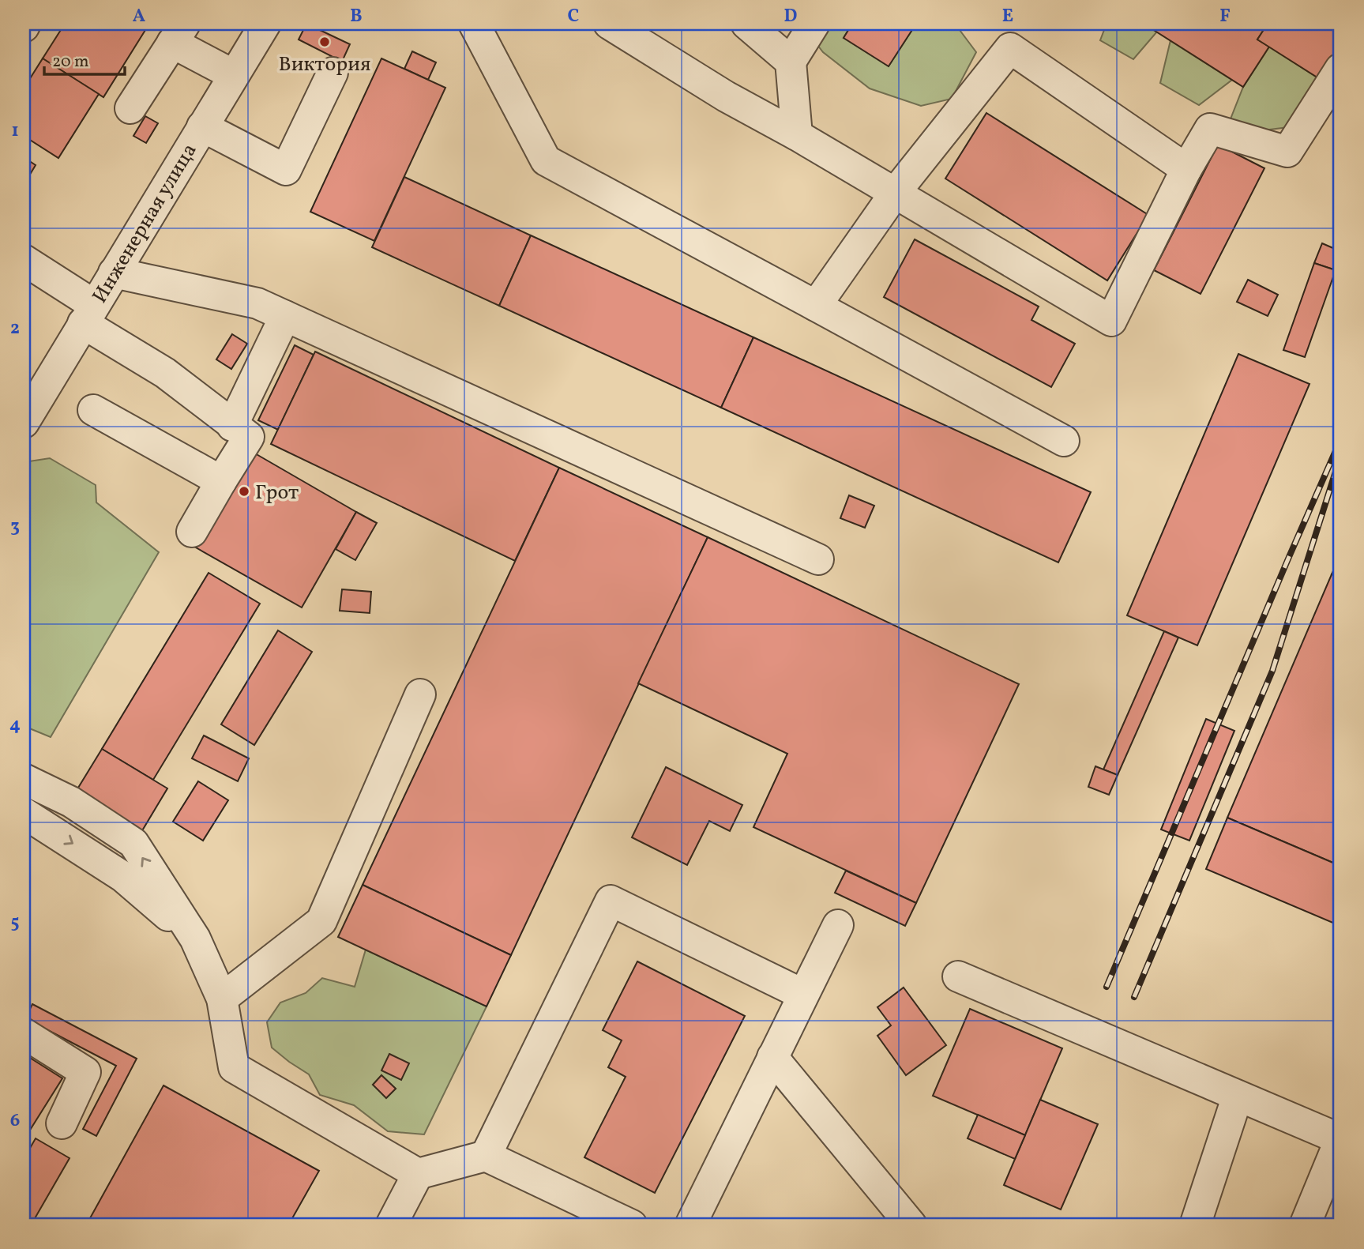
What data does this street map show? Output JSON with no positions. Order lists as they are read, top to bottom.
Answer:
{
  "streets": {
    "street": ["Инженерная улица"]
  },
  "places": ["Виктория", "Грот"],
  "scale_bar": "20 m",
  "grid": {
    "columns": [
      "A",
      "B",
      "C",
      "D",
      "E",
      "F"
    ],
    "rows": [
      "1",
      "2",
      "3",
      "4",
      "5",
      "6"
    ]
  }
}
